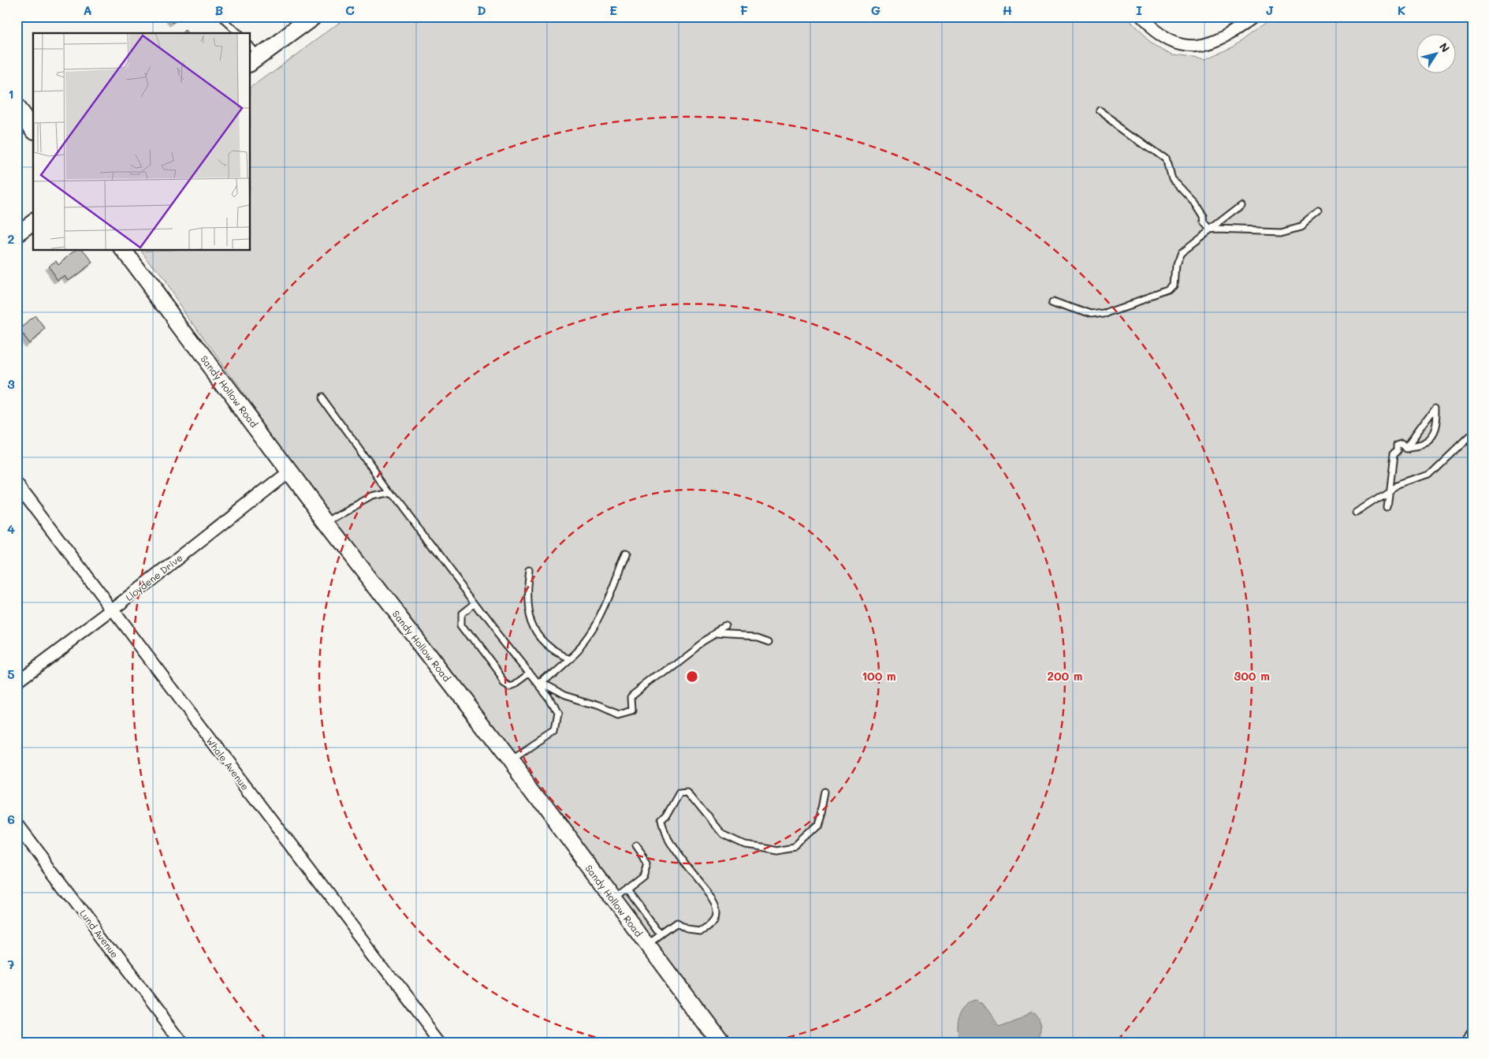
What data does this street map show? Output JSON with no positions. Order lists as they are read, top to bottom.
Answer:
{
  "streets": {
    "street": [
      "Sandy Hollow Road",
      "Lloydene Drive",
      "Whale Avenue",
      "Lund Avenue"
    ]
  },
  "crossings": [
    ["Sandy Hollow Road", "Lloydene Drive"],
    ["Lloydene Drive", "Whale Avenue"]
  ],
  "north": "top right",
  "grid": {
    "columns": [
      "A",
      "B",
      "C",
      "D",
      "E",
      "F",
      "G",
      "H",
      "I",
      "J",
      "K"
    ],
    "rows": [
      "1",
      "2",
      "3",
      "4",
      "5",
      "6",
      "7"
    ]
  },
  "rings": ["100 m", "200 m", "300 m"]
}
